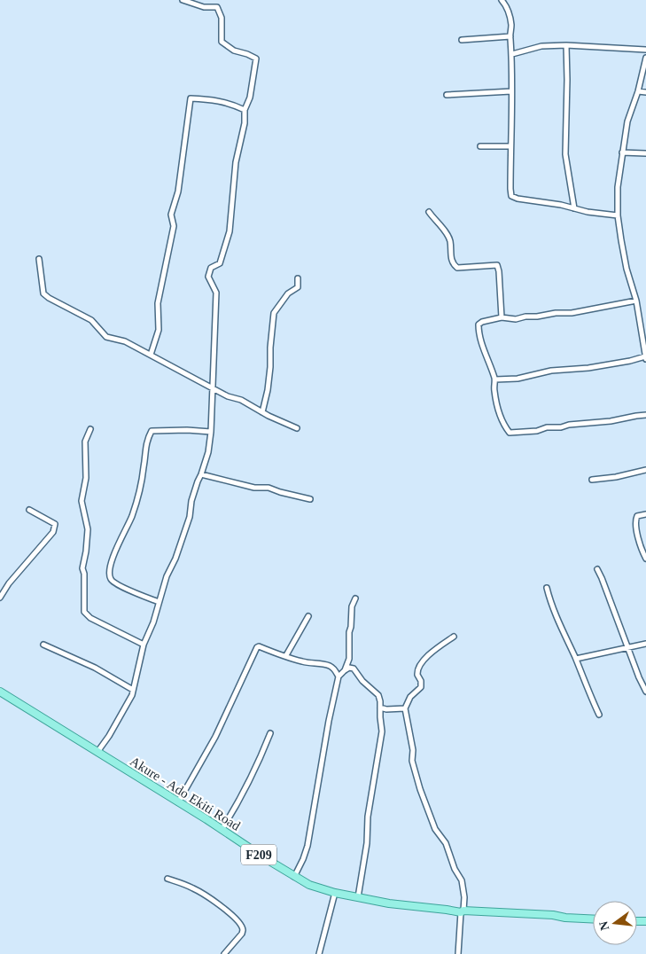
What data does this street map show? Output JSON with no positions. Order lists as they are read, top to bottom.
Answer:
{
  "streets": {
    "main road": ["Akure - Ado Ekiti Road", "F209"]
  },
  "north": "left"
}
